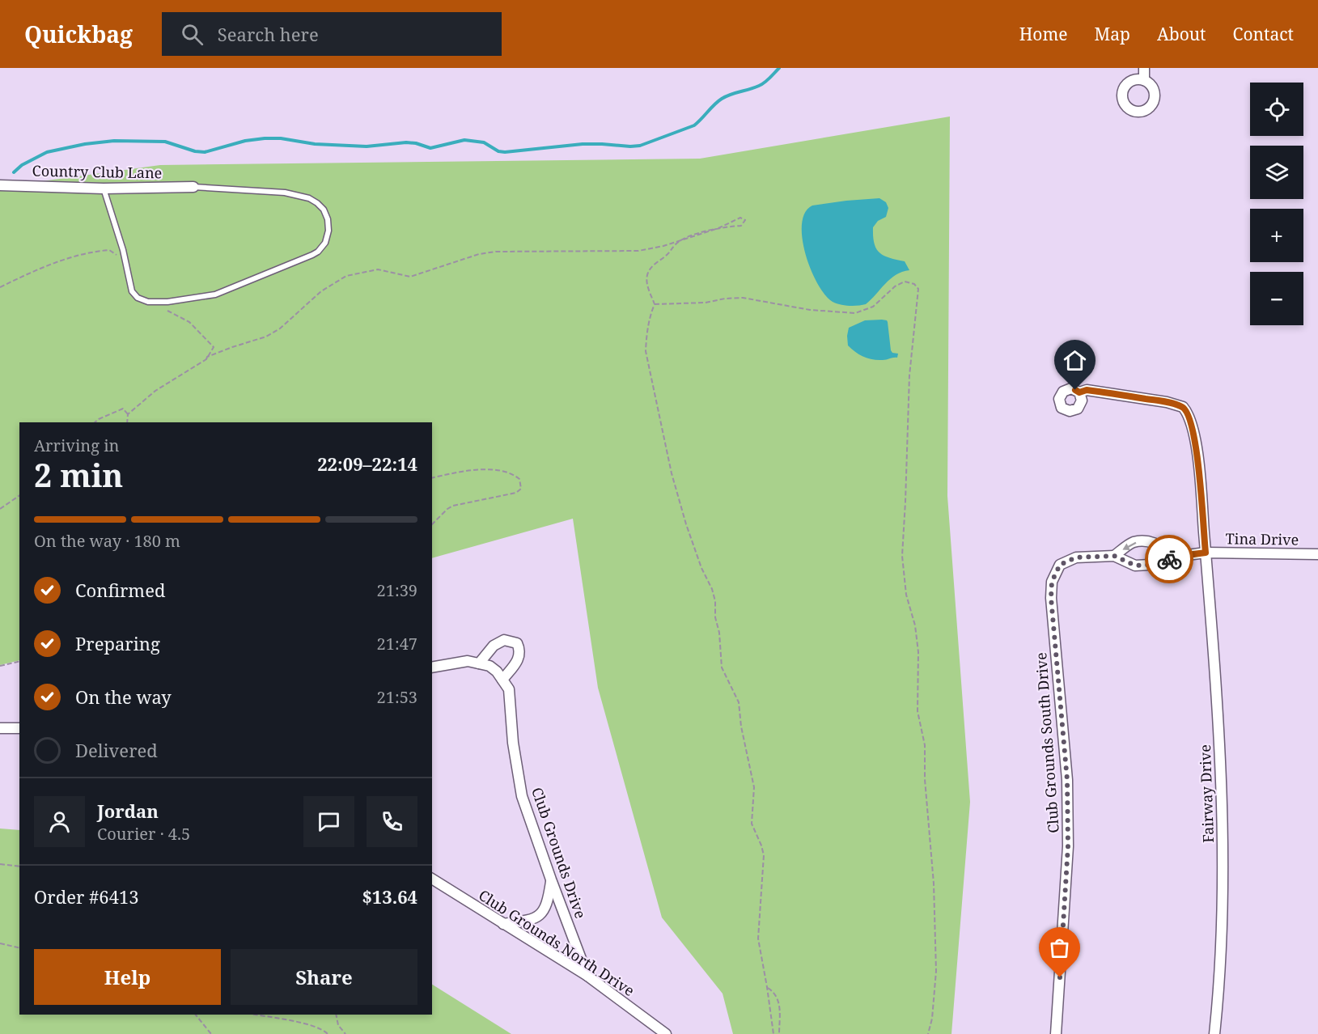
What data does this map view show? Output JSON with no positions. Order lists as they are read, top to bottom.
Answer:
{
  "streets": {
    "street": [
      "Country Club Lane",
      "Tina Drive",
      "Club Grounds South Drive",
      "Fairway Drive",
      "Club Grounds Drive",
      "Club Grounds North Drive"
    ]
  },
  "crossings": [
    ["Tina Drive", "Club Grounds South Drive"],
    ["Tina Drive", "Fairway Drive"],
    ["Club Grounds South Drive", "Fairway Drive"],
    ["Club Grounds Drive", "Club Grounds North Drive"]
  ],
  "page": {
    "header": "Quickbag",
    "search": "Search here",
    "nav": [
      "Home",
      "Map",
      "About",
      "Contact"
    ],
    "map_buttons": ["+", "−"],
    "heading": ["2 min", "Arriving in", "22:09–22:14"],
    "panel": [
      "Jordan",
      "Courier · 4.5",
      "Order #6413",
      "$13.64"
    ],
    "bar": "On the way · 180 m",
    "list": [
      ["Confirmed", "21:39"],
      ["Preparing", "21:47"],
      ["On the way", "21:53"],
      "Delivered"
    ],
    "buttons": ["Help", "Share"]
  }
}
